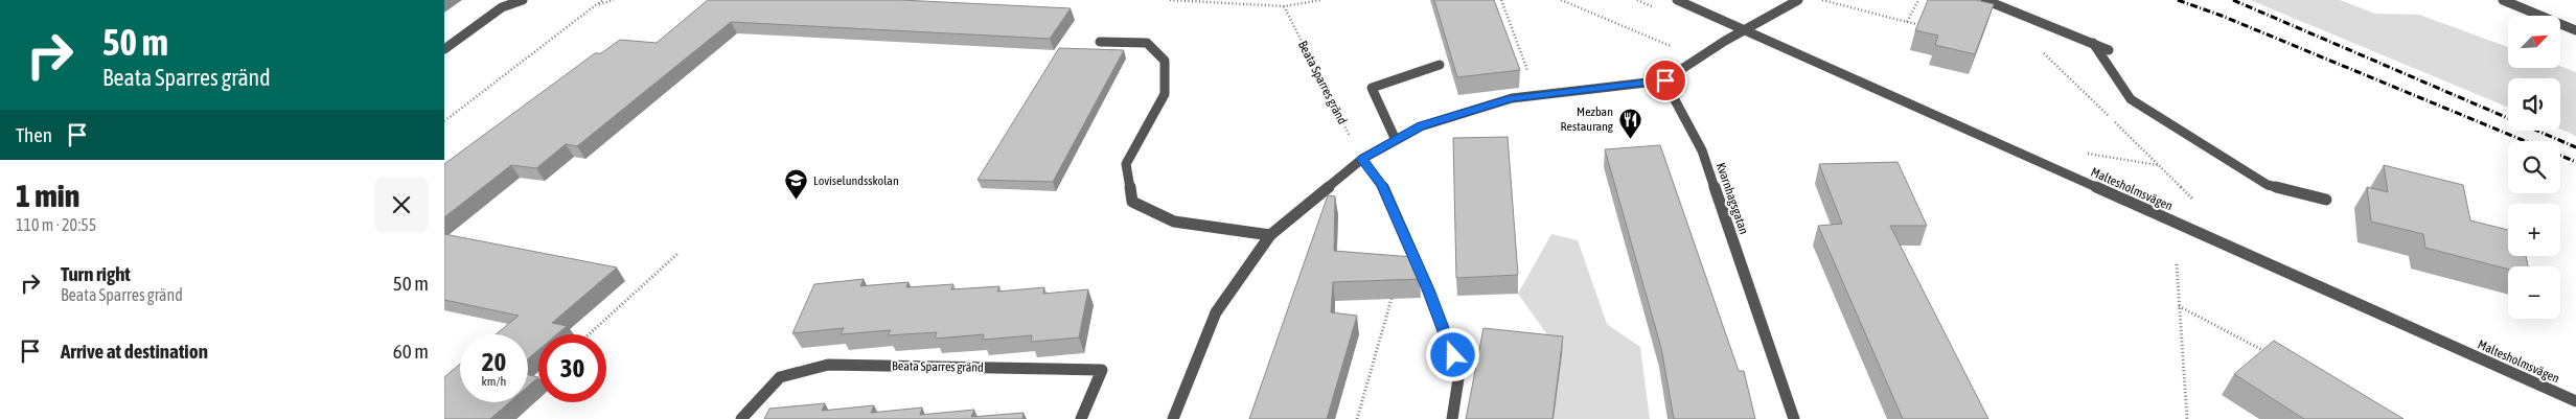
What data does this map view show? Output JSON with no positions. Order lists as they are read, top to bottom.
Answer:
{
  "streets": {
    "street": ["Beata Sparres gränd", "Maltesholmsvägen", "Kvarnhagsgatan"]
  },
  "places": {
    "restaurant": ["Mezban Restaurang"],
    "school or university": ["Loviselundsskolan"]
  },
  "north": "top right",
  "page": {
    "turn": ["50 m", "Beata Sparres gränd"],
    "map_buttons": ["+", "−"],
    "then": "Then",
    "heading": ["1 min", "110 m · 20:55"],
    "list": [
      {
        "name": "Turn right",
        "note": "Beata Sparres gränd",
        "value": "50 m"
      },
      {
        "name": "Arrive at destination",
        "value": "60 m"
      }
    ],
    "speed": "20 km/h",
    "limit": "30"
  }
}
